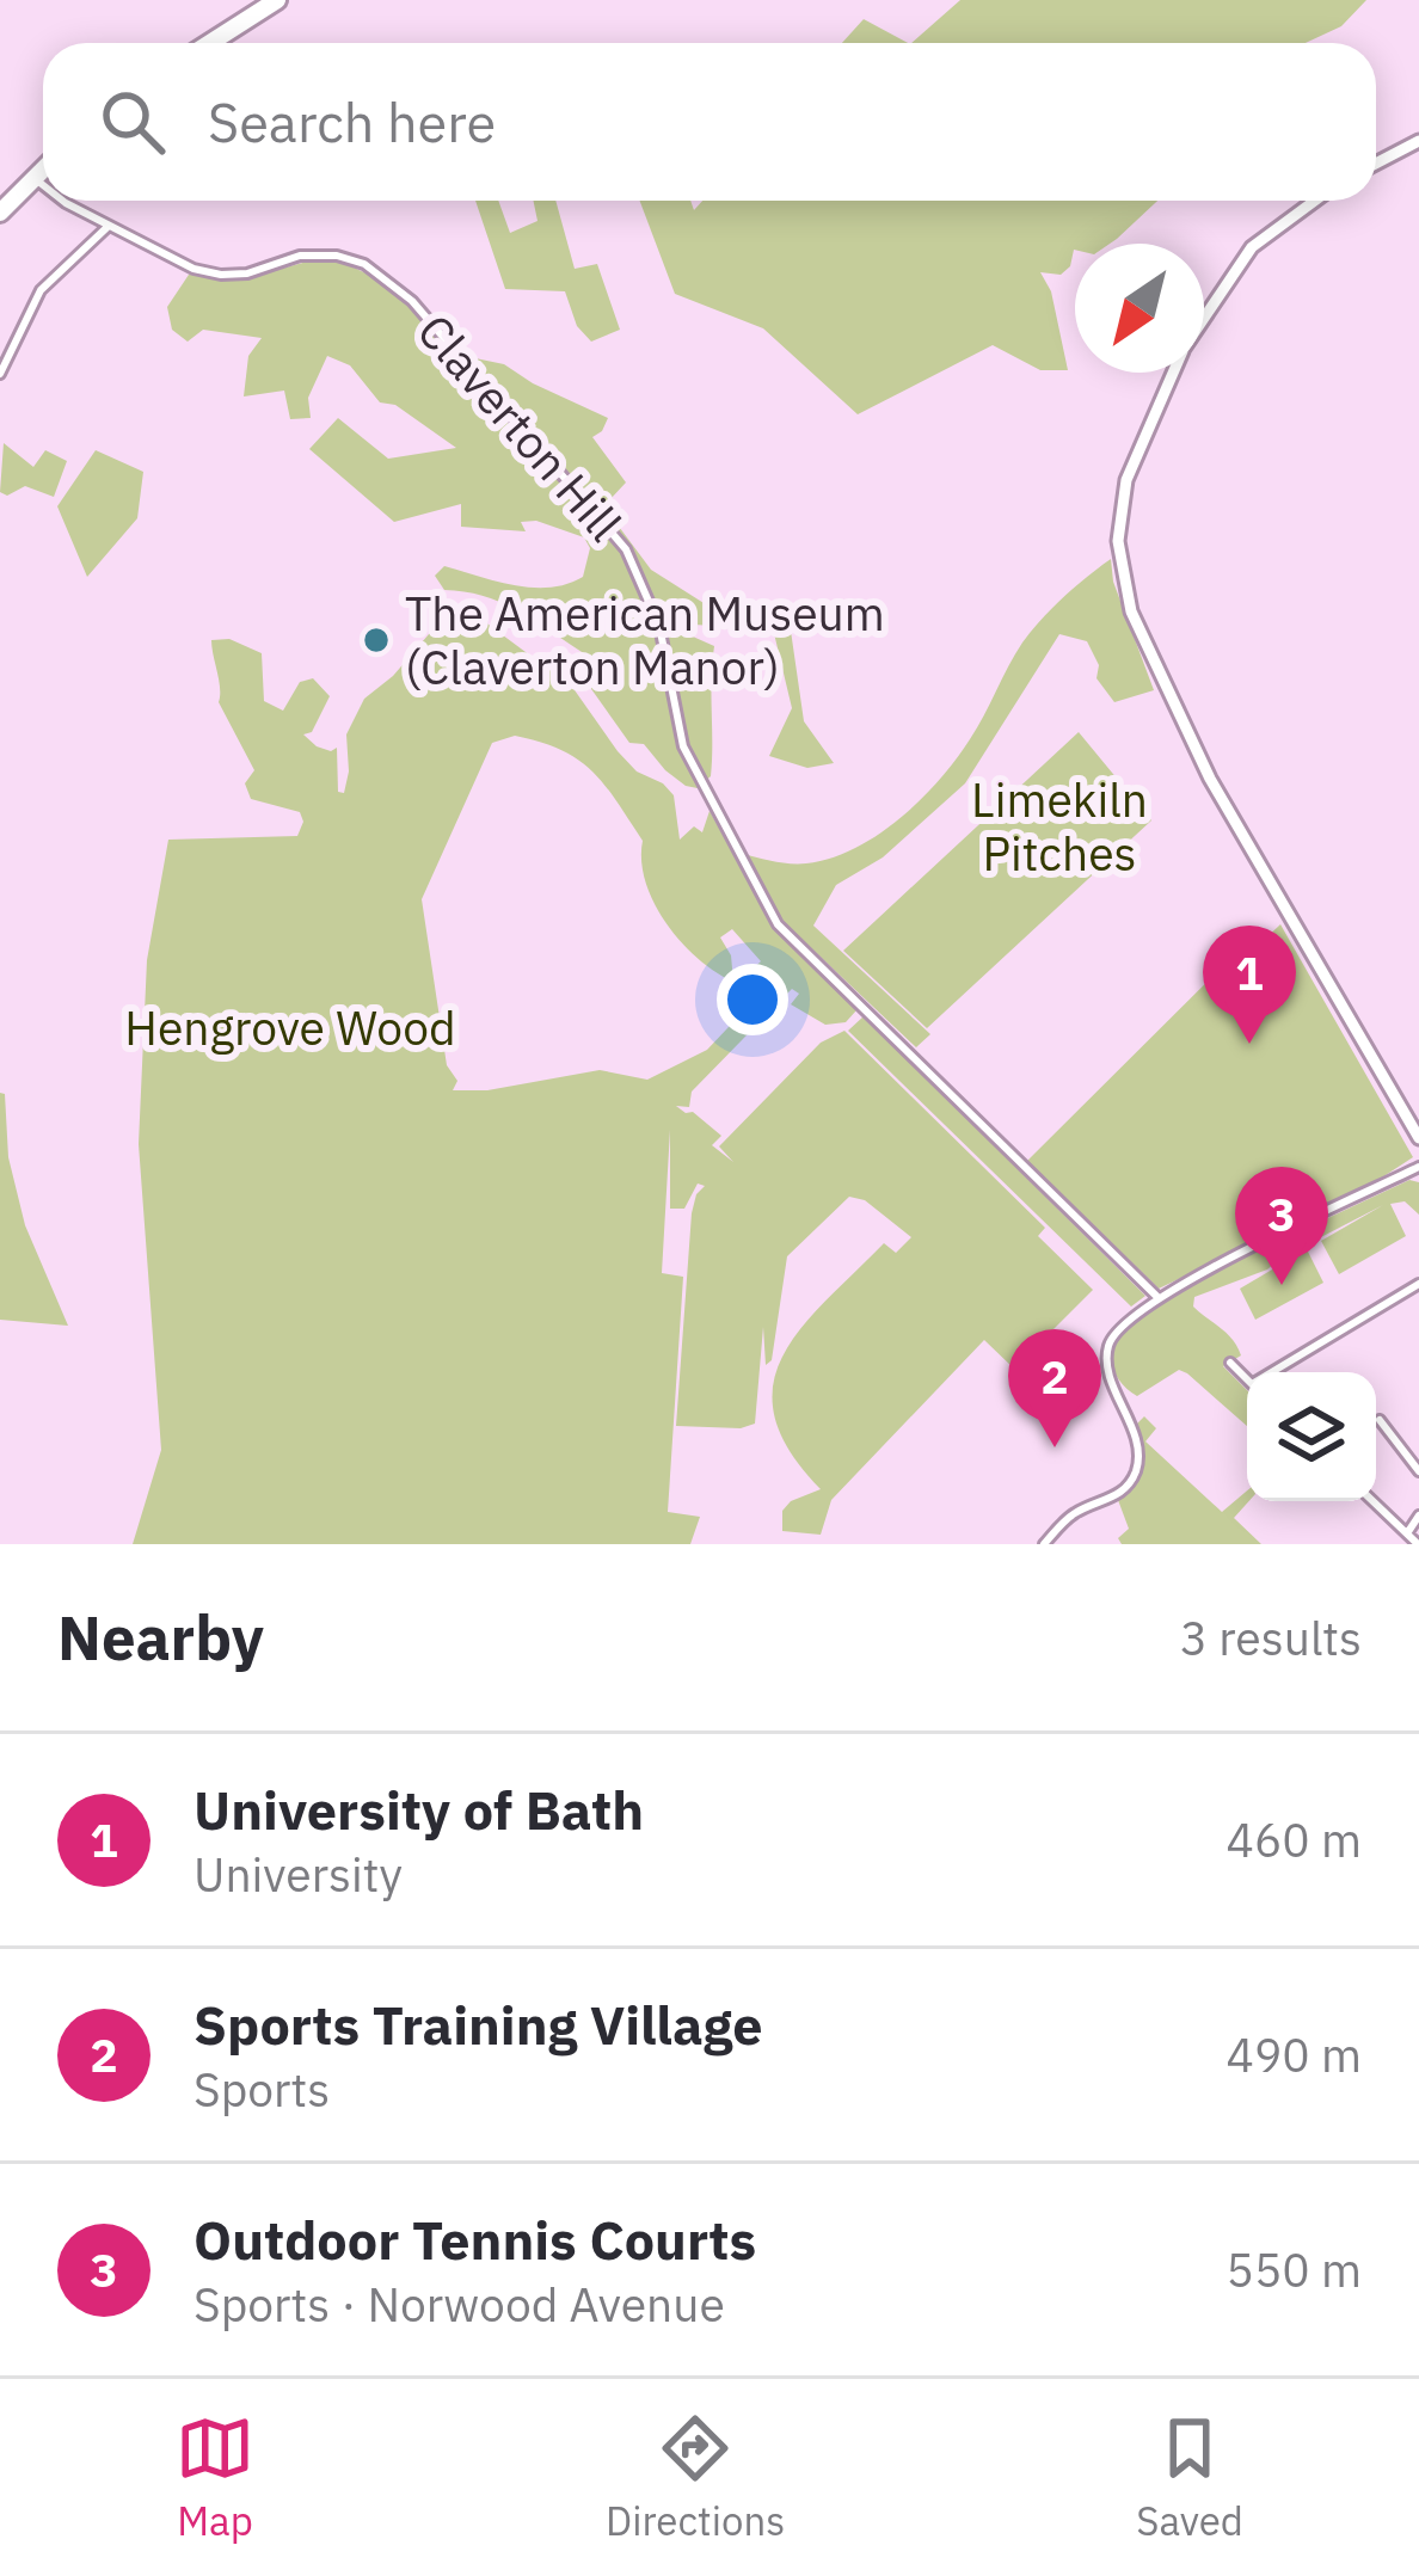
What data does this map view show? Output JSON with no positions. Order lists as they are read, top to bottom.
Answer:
{
  "streets": {
    "street": ["Claverton Hill"]
  },
  "parks": ["Limekiln Pitches", "Hengrove Wood"],
  "places": ["The American Museum (Claverton Manor)"],
  "north": "bottom left",
  "page": {
    "search": "Search here",
    "pins": ["1", "3", "2"],
    "heading": ["Nearby", "3 results"],
    "list": [
      {
        "mark": "1",
        "name": "University of Bath",
        "note": "University",
        "value": "460 m"
      },
      {
        "mark": "2",
        "name": "Sports Training Village",
        "note": "Sports",
        "value": "490 m"
      },
      {
        "mark": "3",
        "name": "Outdoor Tennis Courts",
        "note": "Sports · Norwood Avenue",
        "value": "550 m"
      }
    ],
    "nav": ["Map", "Directions", "Saved"]
  }
}
